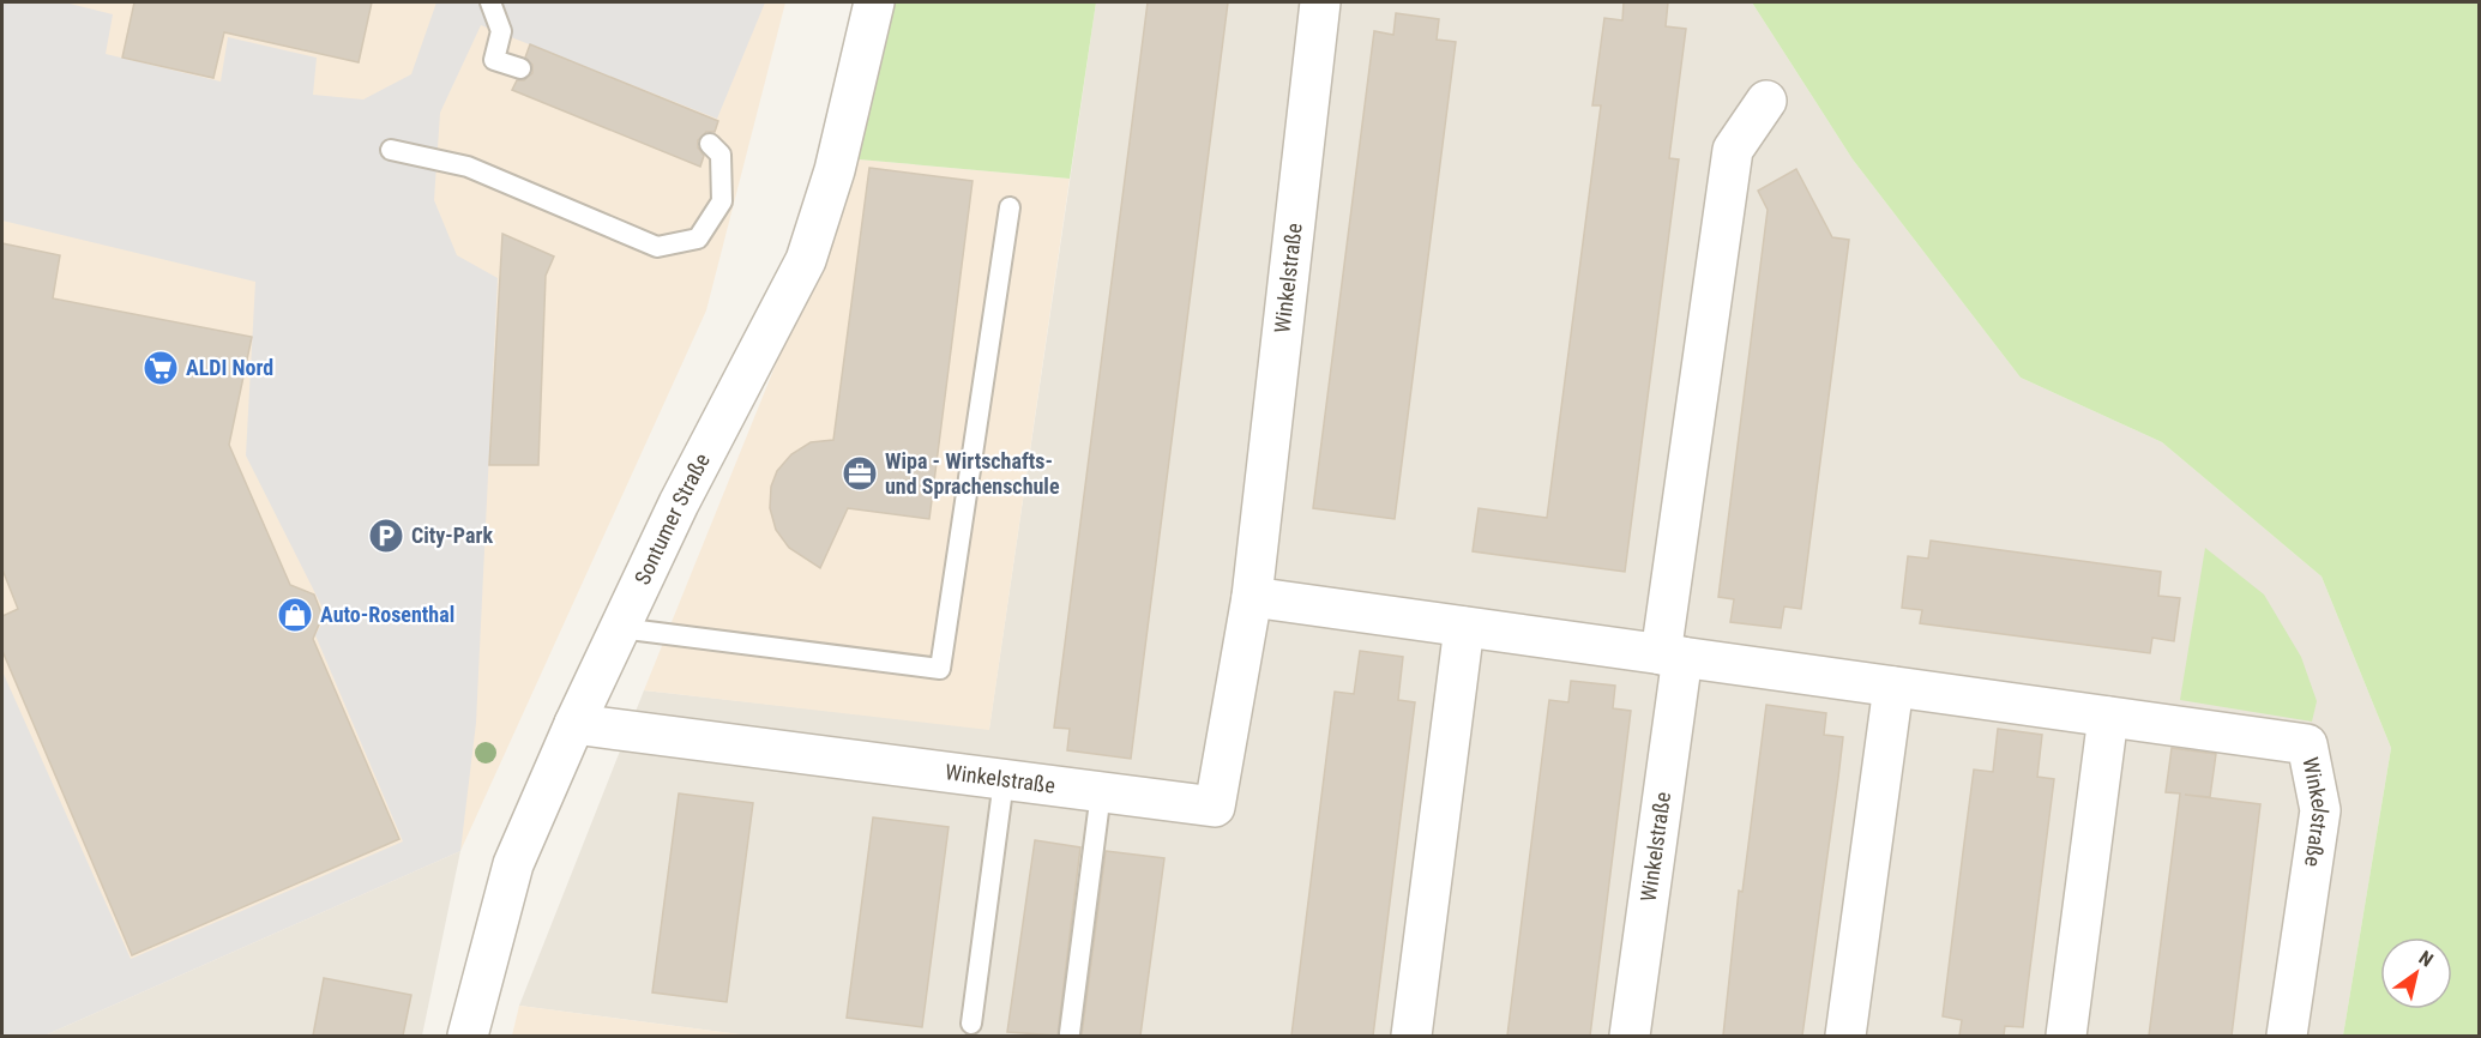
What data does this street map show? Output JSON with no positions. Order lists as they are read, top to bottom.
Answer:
{
  "streets": {
    "street": ["Winkelstraße", "Sontumer Straße"]
  },
  "crossings": [
    ["Winkelstraße", "Sontumer Straße"]
  ],
  "places": {
    "supermarket": ["ALDI Nord"],
    "office": ["Wipa - Wirtschafts- und Sprachenschule"],
    "parking": ["City-Park"],
    "shop": ["Auto-Rosenthal"]
  },
  "north": "top right"
}
